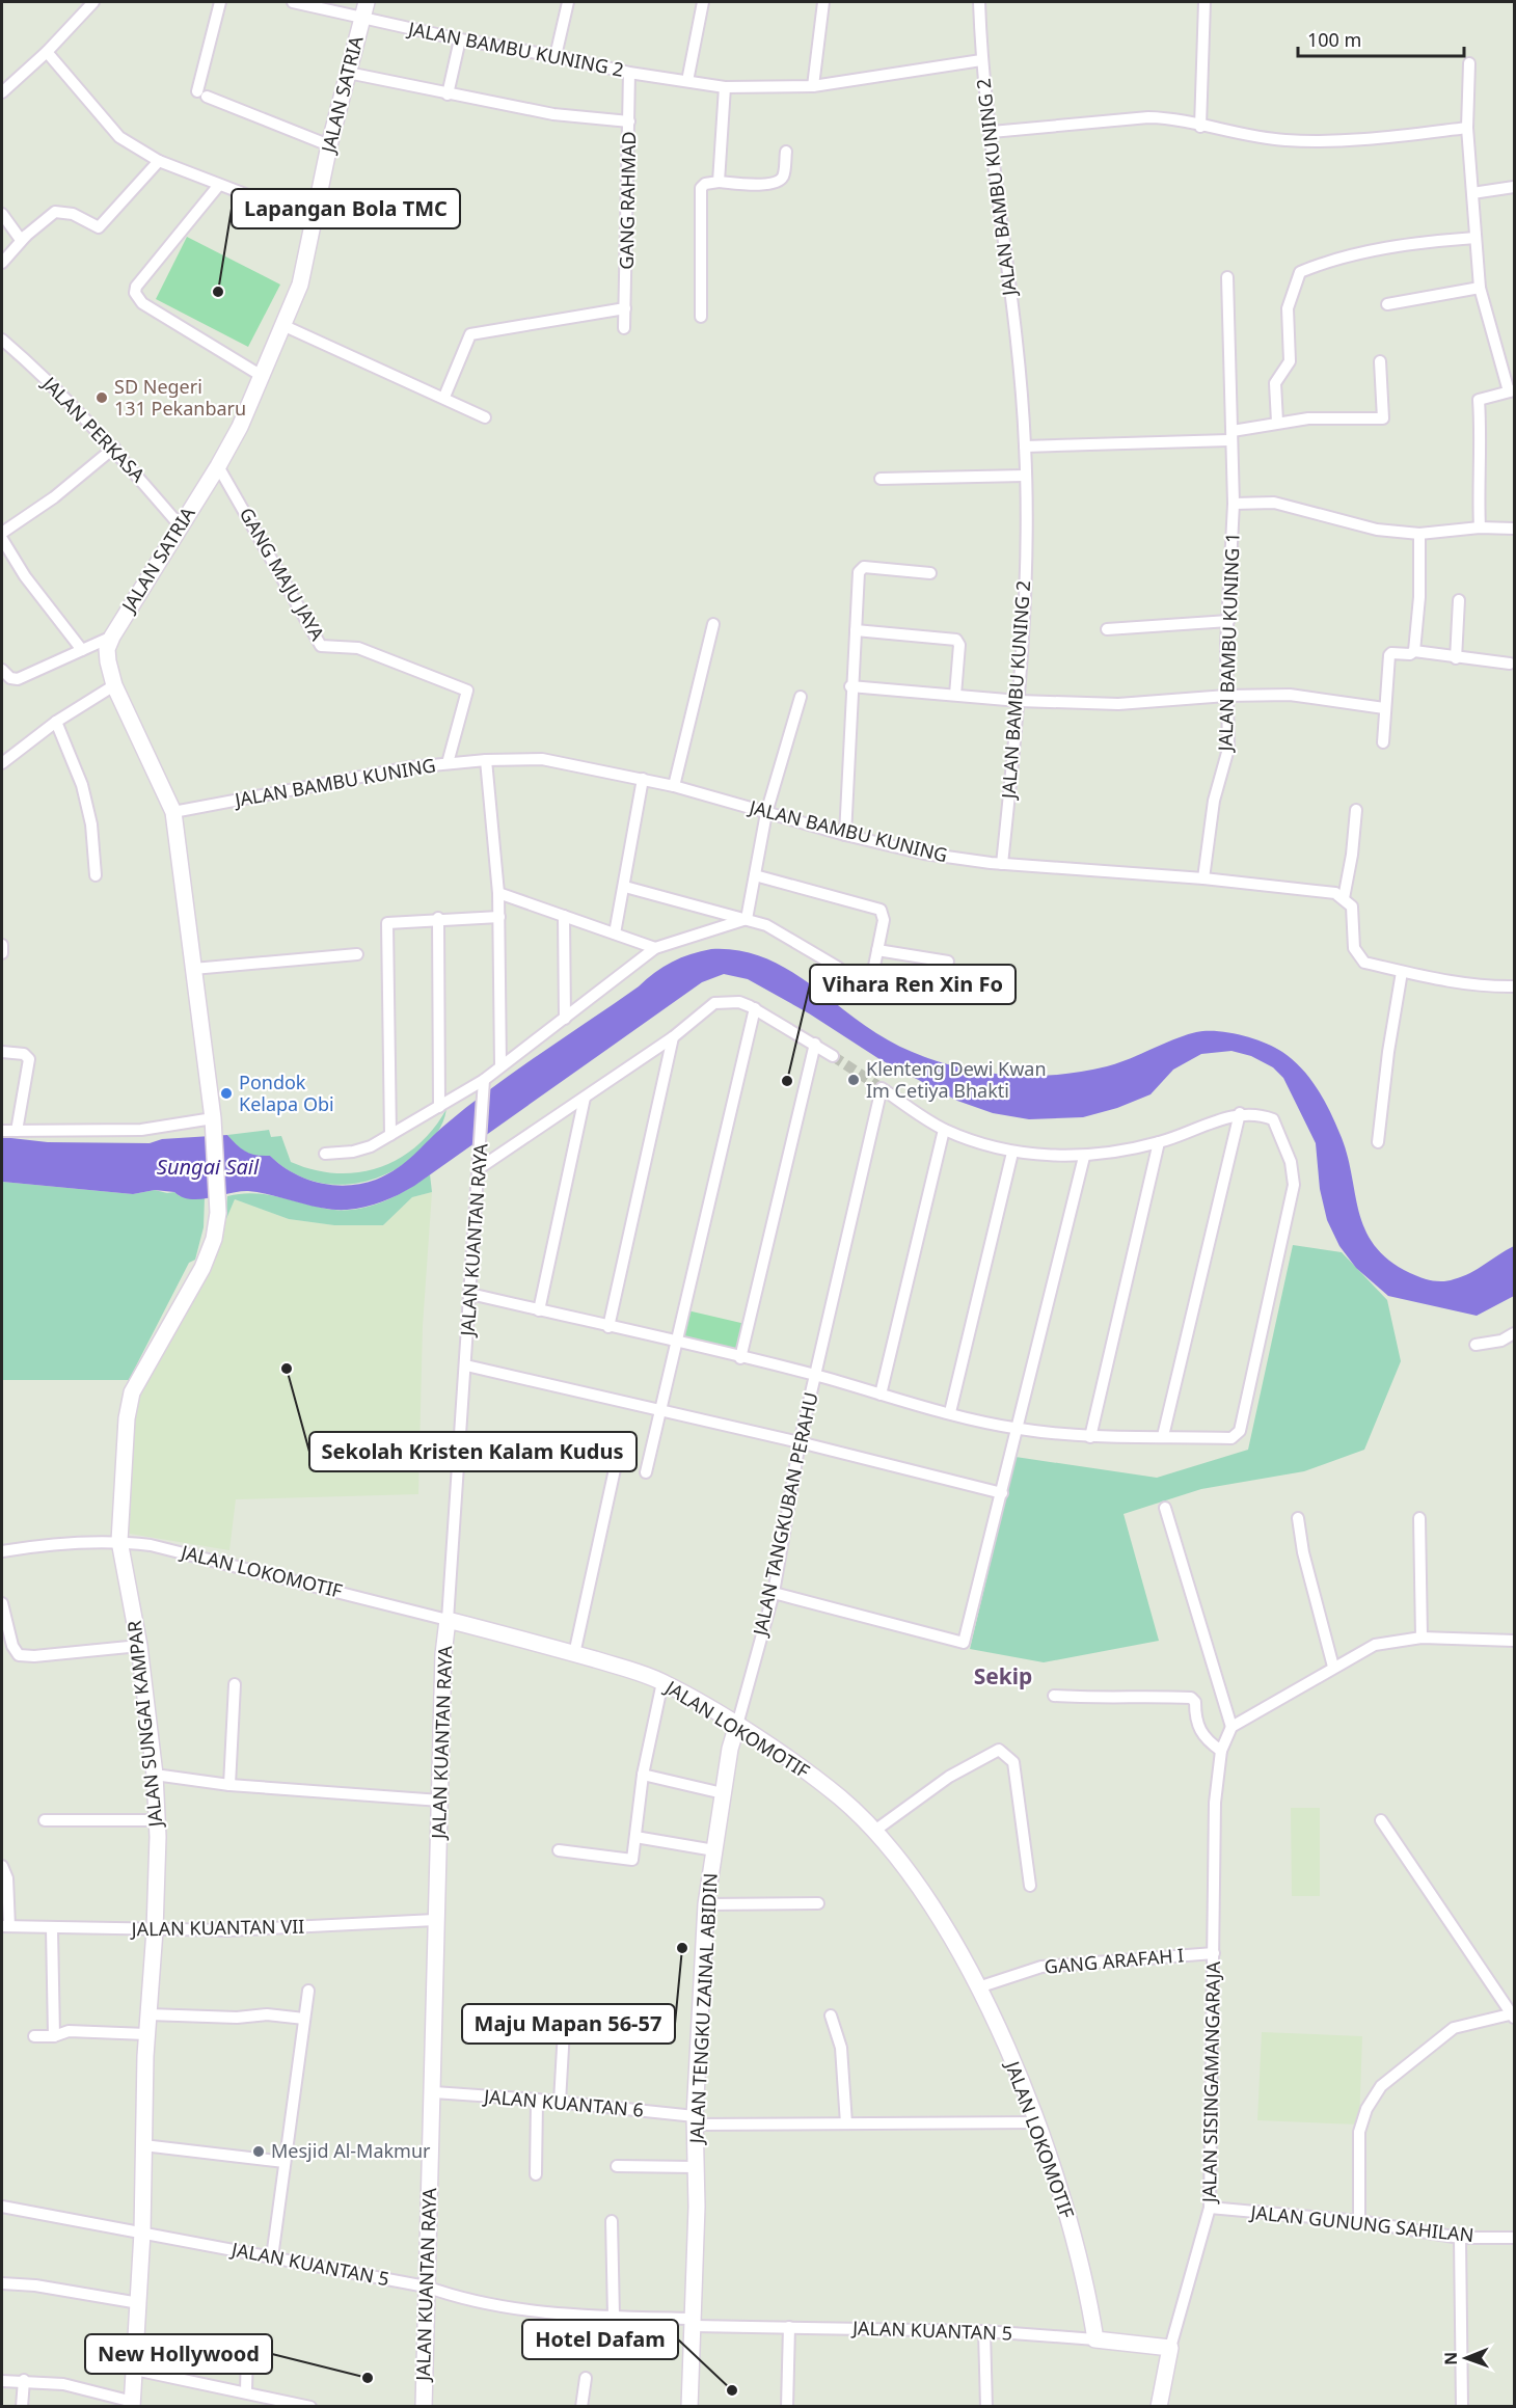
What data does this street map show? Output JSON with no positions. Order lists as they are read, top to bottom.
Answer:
{
  "streets": {
    "street": [
      "JALAN BAMBU KUNING 2",
      "JALAN SATRIA",
      "GANG RAHMAD",
      "JALAN PERKASA",
      "GANG MAJU JAYA",
      "JALAN BAMBU KUNING 1",
      "JALAN BAMBU KUNING",
      "JALAN KUANTAN RAYA",
      "JALAN TANGKUBAN PERAHU",
      "JALAN LOKOMOTIF",
      "JALAN SUNGAI KAMPAR",
      "JALAN KUANTAN VII",
      "GANG ARAFAH I",
      "JALAN TENGKU ZAINAL ABIDIN",
      "JALAN SISINGAMANGARAJA",
      "JALAN KUANTAN 6",
      "JALAN GUNUNG SAHILAN",
      "JALAN KUANTAN 5"
    ]
  },
  "crossings": [
    ["JALAN BAMBU KUNING 2", "JALAN SATRIA"],
    ["JALAN BAMBU KUNING 2", "GANG RAHMAD"],
    ["JALAN BAMBU KUNING 2", "JALAN BAMBU KUNING"],
    ["JALAN SATRIA", "JALAN PERKASA"],
    ["JALAN SATRIA", "GANG MAJU JAYA"],
    ["JALAN SATRIA", "JALAN BAMBU KUNING"],
    ["JALAN SATRIA", "JALAN SUNGAI KAMPAR"],
    ["GANG MAJU JAYA", "JALAN BAMBU KUNING"],
    ["JALAN BAMBU KUNING 1", "JALAN BAMBU KUNING"],
    ["JALAN KUANTAN RAYA", "JALAN LOKOMOTIF"],
    ["JALAN KUANTAN RAYA", "JALAN KUANTAN VII"],
    ["JALAN KUANTAN RAYA", "JALAN KUANTAN 6"],
    ["JALAN KUANTAN RAYA", "JALAN KUANTAN 5"],
    ["JALAN TANGKUBAN PERAHU", "JALAN LOKOMOTIF"],
    ["JALAN TANGKUBAN PERAHU", "JALAN TENGKU ZAINAL ABIDIN"],
    ["JALAN LOKOMOTIF", "JALAN SUNGAI KAMPAR"],
    ["JALAN LOKOMOTIF", "GANG ARAFAH I"],
    ["JALAN LOKOMOTIF", "JALAN TENGKU ZAINAL ABIDIN"],
    ["JALAN LOKOMOTIF", "JALAN KUANTAN 6"],
    ["JALAN LOKOMOTIF", "JALAN KUANTAN 5"],
    ["JALAN SUNGAI KAMPAR", "JALAN KUANTAN VII"],
    ["JALAN SUNGAI KAMPAR", "JALAN KUANTAN 5"],
    ["GANG ARAFAH I", "JALAN SISINGAMANGARAJA"],
    ["JALAN TENGKU ZAINAL ABIDIN", "JALAN KUANTAN 6"],
    ["JALAN TENGKU ZAINAL ABIDIN", "JALAN KUANTAN 5"],
    ["JALAN SISINGAMANGARAJA", "JALAN GUNUNG SAHILAN"],
    ["JALAN SISINGAMANGARAJA", "JALAN KUANTAN 5"]
  ],
  "districts": ["Sekip"],
  "water": ["Sungai Sail"],
  "places": [
    "Lapangan Bola TMC",
    "SD Negeri 131 Pekanbaru",
    "Klenteng Dewi Kwan Im Cetiya Bhakti",
    "Vihara Ren Xin Fo",
    "Pondok Kelapa Obi",
    "Sekolah Kristen Kalam Kudus",
    "Maju Mapan 56-57",
    "Mesjid Al-Makmur",
    "New Hollywood",
    "Hotel Dafam"
  ],
  "scale_bar": "100 m",
  "north": "left"
}
